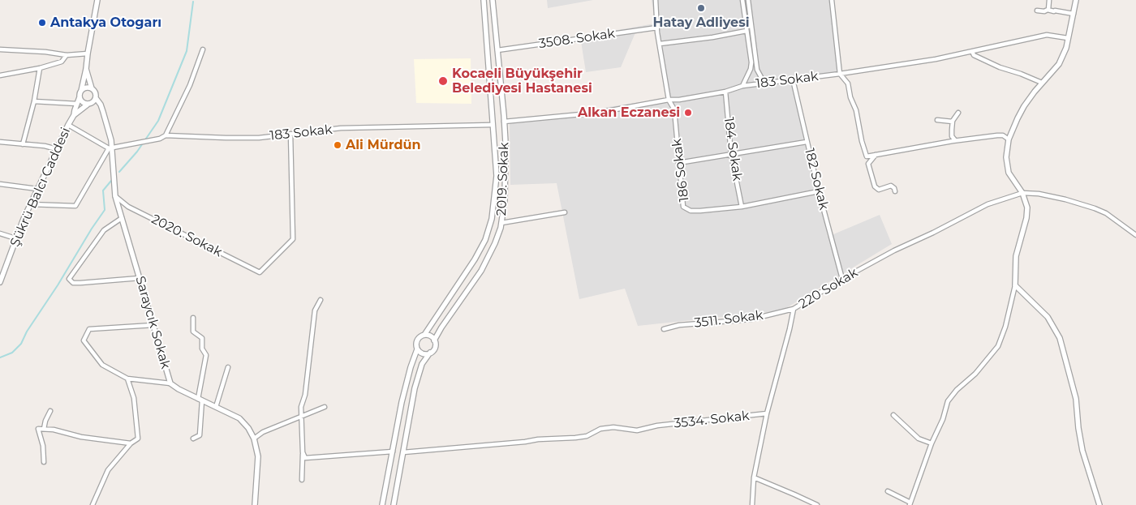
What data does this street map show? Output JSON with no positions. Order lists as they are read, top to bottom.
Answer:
{
  "streets": {
    "street": [
      "3508. Sokak",
      "183 Sokak",
      "184 Sokak",
      "186 Sokak",
      "2019. Sokak",
      "182 Sokak",
      "Şükrü Balcı Caddesi",
      "2020. Sokak",
      "220 Sokak",
      "3511. Sokak",
      "Saraycık Sokak",
      "3534. Sokak"
    ]
  },
  "crossings": [
    ["3508. Sokak", "186 Sokak"],
    ["3508. Sokak", "2019. Sokak"],
    ["183 Sokak", "184 Sokak"],
    ["183 Sokak", "186 Sokak"],
    ["183 Sokak", "2019. Sokak"],
    ["183 Sokak", "182 Sokak"],
    ["183 Sokak", "2020. Sokak"],
    ["183 Sokak", "Saraycık Sokak"],
    ["184 Sokak", "186 Sokak"],
    ["186 Sokak", "182 Sokak"],
    ["2019. Sokak", "3534. Sokak"],
    ["182 Sokak", "220 Sokak"],
    ["Şükrü Balcı Caddesi", "Saraycık Sokak"],
    ["2020. Sokak", "Saraycık Sokak"],
    ["220 Sokak", "3511. Sokak"],
    ["220 Sokak", "3534. Sokak"]
  ],
  "places": [
    "Hatay Adliyesi",
    "Antakya Otogarı",
    "Kocaeli Büyükşehir Belediyesi Hastanesi",
    "Alkan Eczanesi",
    "Ali Mürdün"
  ]
}
